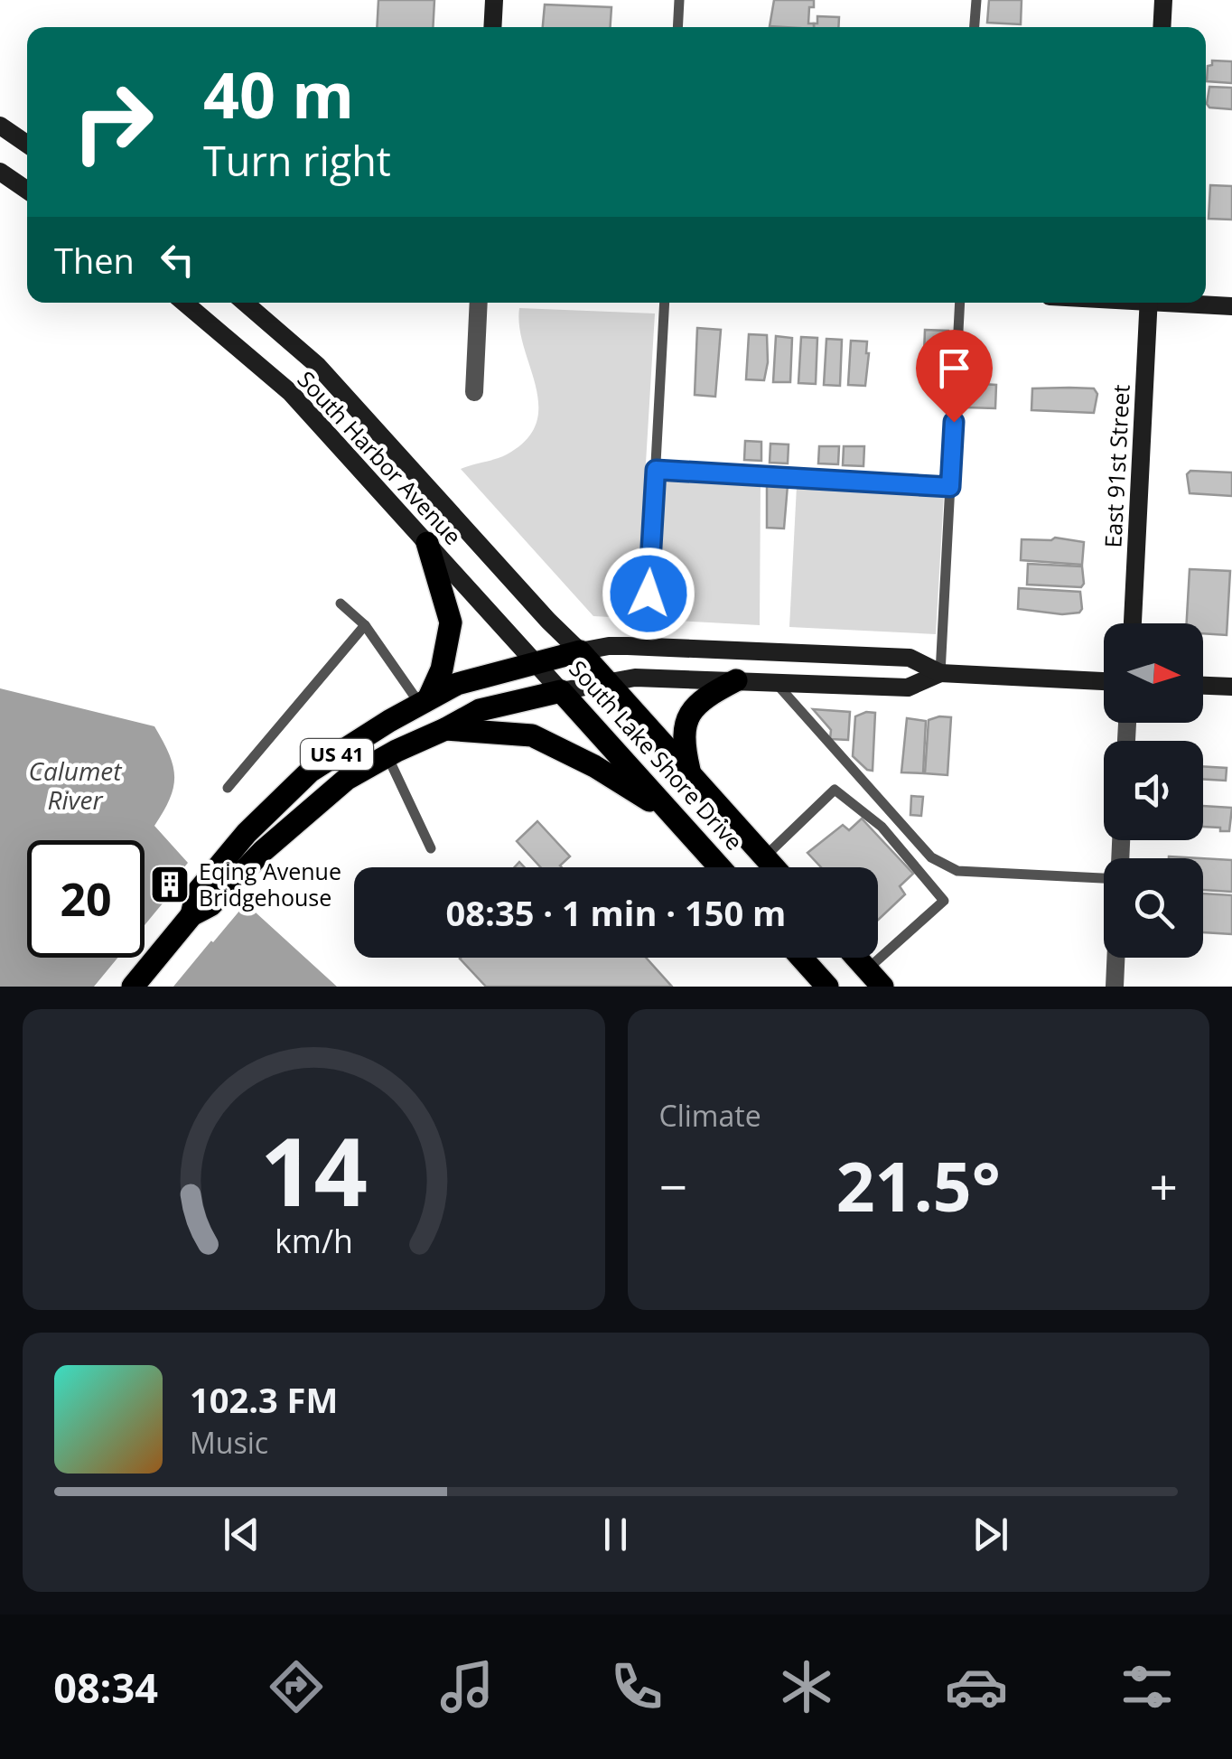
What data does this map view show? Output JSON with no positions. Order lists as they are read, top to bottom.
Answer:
{
  "streets": {
    "main road": [
      "South Harbor Avenue",
      "East 91st Street",
      "US 41",
      "South Lake Shore Drive"
    ]
  },
  "crossings": [
    ["South Harbor Avenue", "US 41"],
    ["South Harbor Avenue", "South Lake Shore Drive"],
    ["US 41", "South Lake Shore Drive"]
  ],
  "water": ["Calumet River"],
  "places": {
    "building": ["Eqing Avenue Bridgehouse"]
  },
  "north": "right",
  "page": {
    "turn": ["40 m", "Turn right"],
    "then": "Then",
    "limit": "20",
    "trip": "08:35 · 1 min · 150 m",
    "tile": "Climate",
    "heat": ["−", "21.5°", "+"],
    "song": ["102.3 FM", "Music"],
    "tabs": "08:34",
    "gauge": ["14", "km/h"]
  }
}
